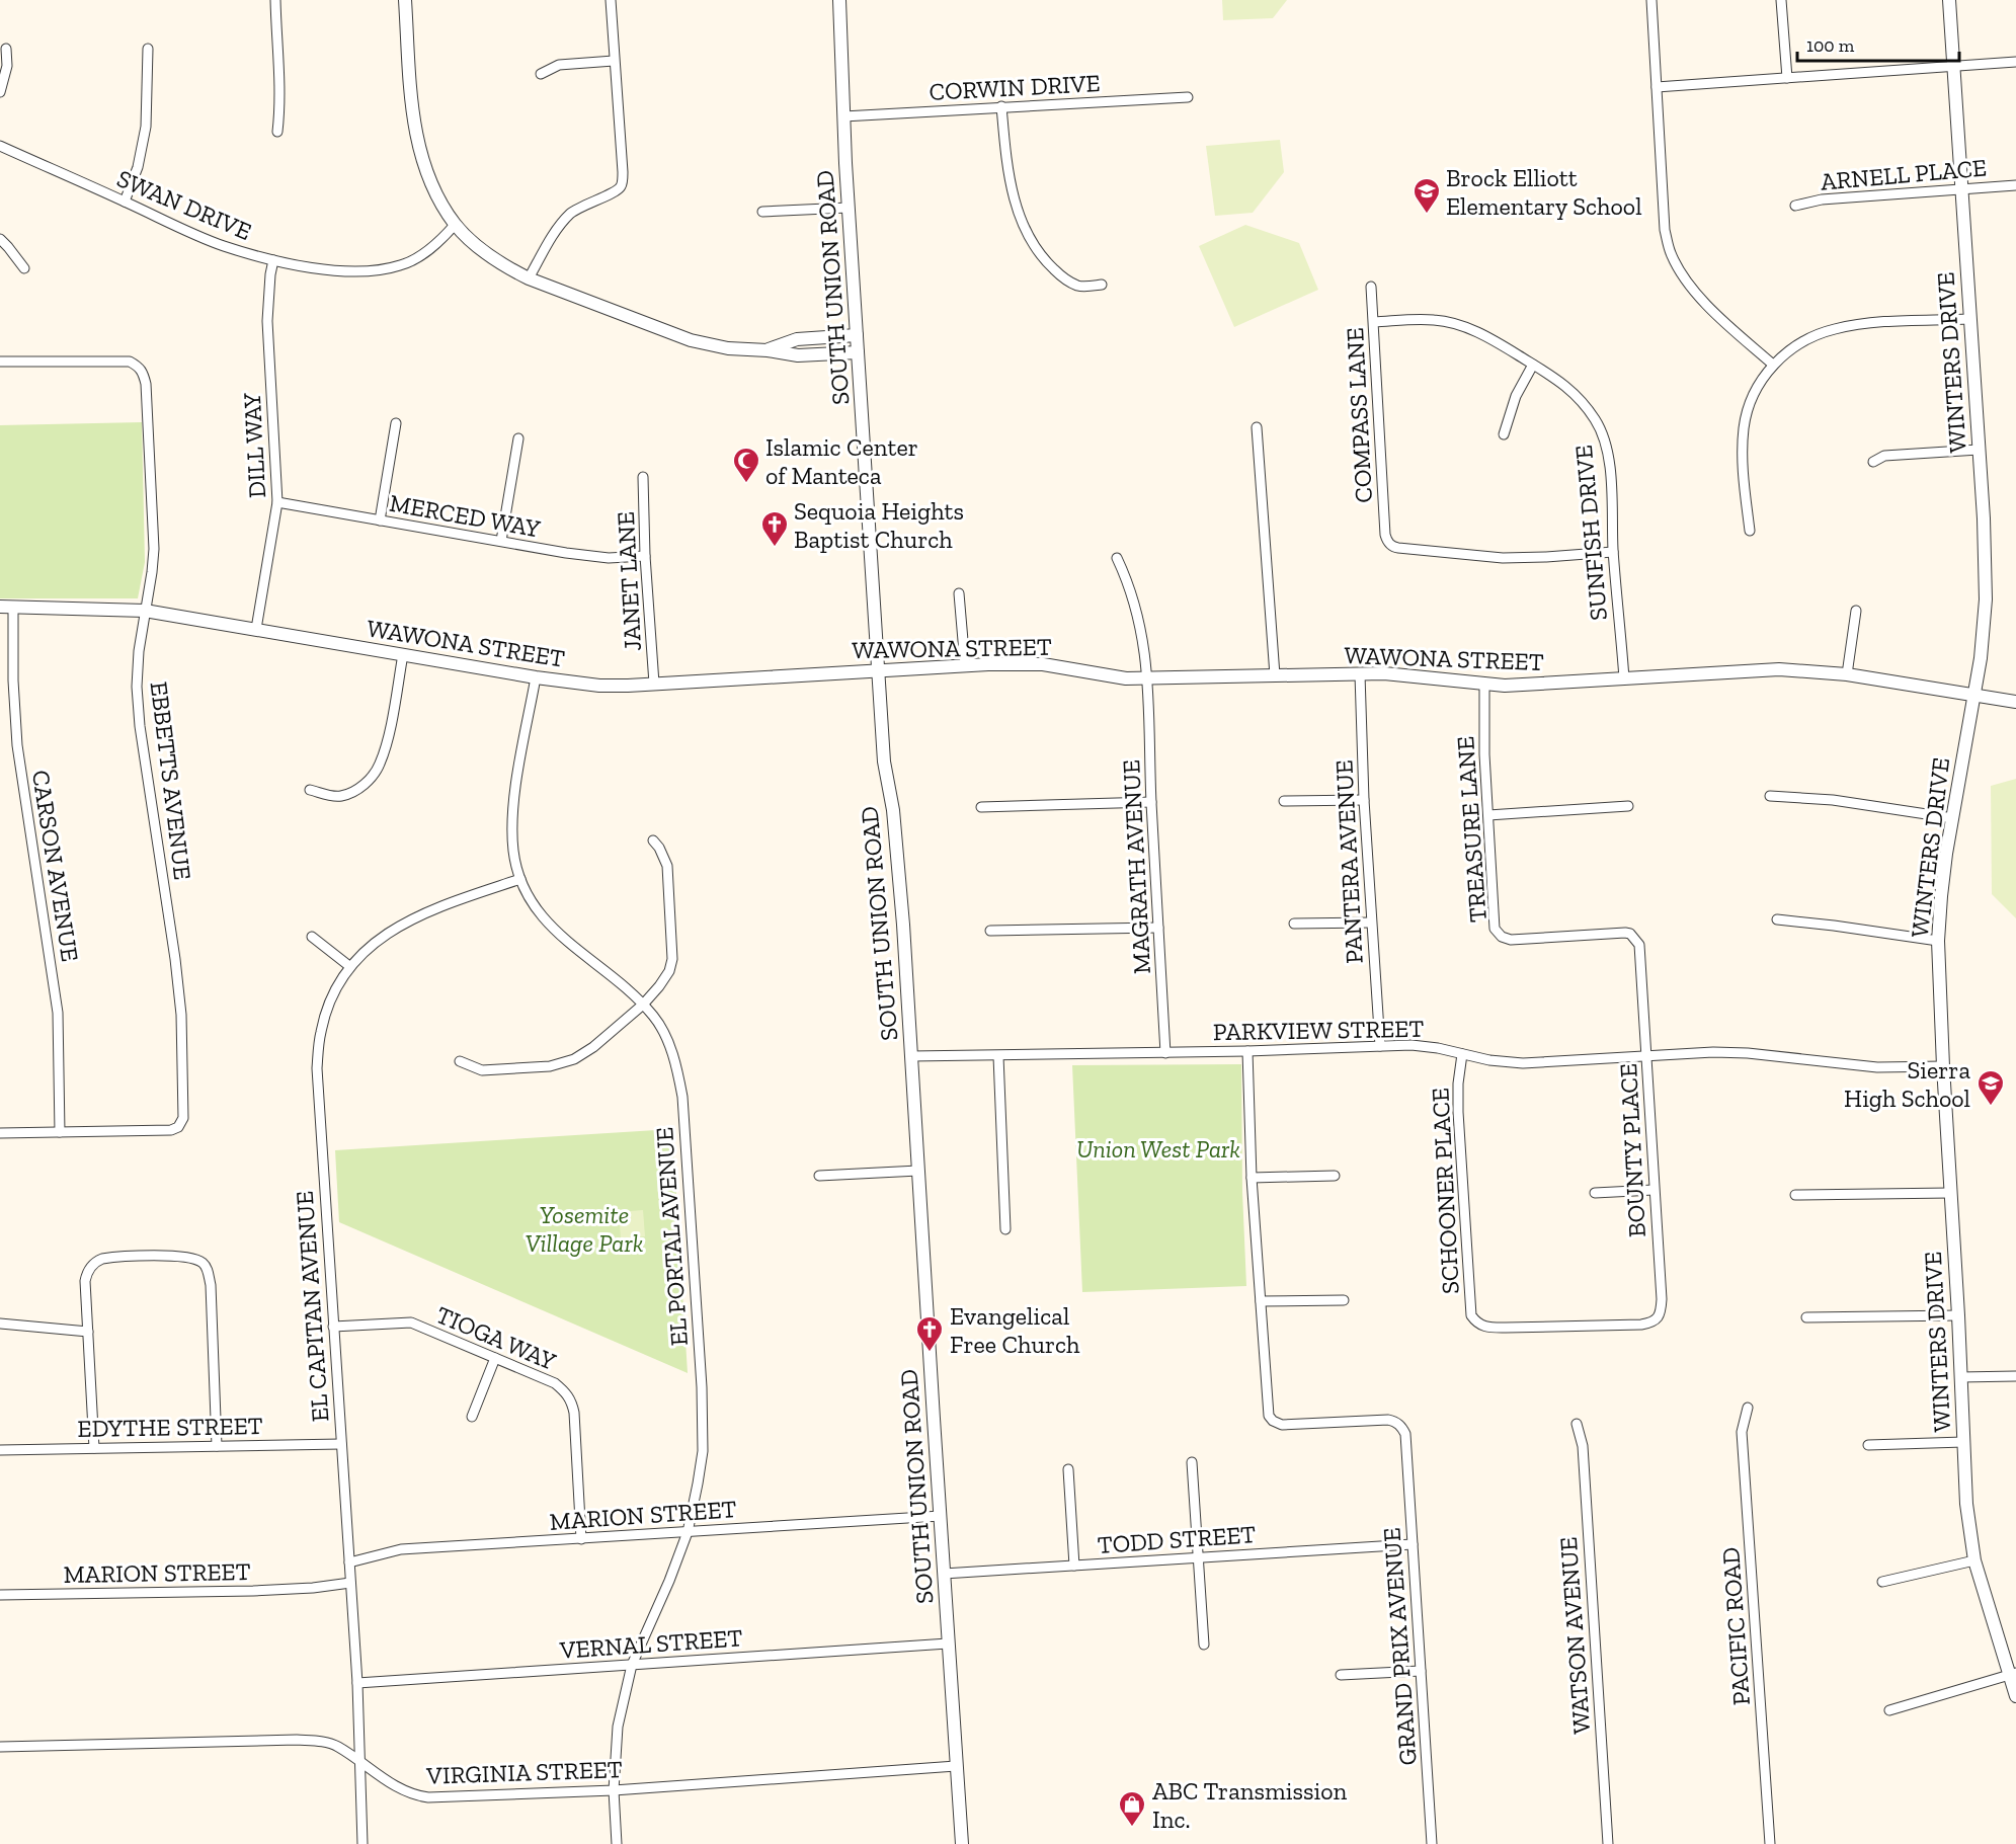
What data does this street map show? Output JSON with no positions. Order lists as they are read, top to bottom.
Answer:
{
  "streets": {
    "street": [
      "CORWIN DRIVE",
      "ARNELL PLACE",
      "SWAN DRIVE",
      "SOUTH UNION ROAD",
      "WINTERS DRIVE",
      "COMPASS LANE",
      "DILL WAY",
      "MERCED WAY",
      "SUNFISH DRIVE",
      "JANET LANE",
      "WAWONA STREET",
      "EBBETTS AVENUE",
      "TREASURE LANE",
      "PANTERA AVENUE",
      "CARSON AVENUE",
      "MAGRATH AVENUE",
      "PARKVIEW STREET",
      "BOUNTY PLACE",
      "SCHOONER PLACE",
      "EL PORTAL AVENUE",
      "EL CAPITAN AVENUE",
      "TIOGA WAY",
      "EDYTHE STREET",
      "MARION STREET",
      "TODD STREET",
      "PACIFIC ROAD",
      "WATSON AVENUE",
      "VERNAL STREET",
      "GRAND PRIX AVENUE",
      "VIRGINIA STREET"
    ]
  },
  "crossings": [
    ["CORWIN DRIVE", "SOUTH UNION ROAD"],
    ["ARNELL PLACE", "WINTERS DRIVE"],
    ["SWAN DRIVE", "DILL WAY"],
    ["SOUTH UNION ROAD", "WAWONA STREET"],
    ["SOUTH UNION ROAD", "PARKVIEW STREET"],
    ["SOUTH UNION ROAD", "MARION STREET"],
    ["SOUTH UNION ROAD", "TODD STREET"],
    ["SOUTH UNION ROAD", "VERNAL STREET"],
    ["SOUTH UNION ROAD", "VIRGINIA STREET"],
    ["WINTERS DRIVE", "WAWONA STREET"],
    ["WINTERS DRIVE", "PARKVIEW STREET"],
    ["COMPASS LANE", "SUNFISH DRIVE"],
    ["DILL WAY", "MERCED WAY"],
    ["DILL WAY", "WAWONA STREET"],
    ["MERCED WAY", "JANET LANE"],
    ["SUNFISH DRIVE", "WAWONA STREET"],
    ["JANET LANE", "WAWONA STREET"],
    ["WAWONA STREET", "EBBETTS AVENUE"],
    ["WAWONA STREET", "TREASURE LANE"],
    ["WAWONA STREET", "PANTERA AVENUE"],
    ["WAWONA STREET", "CARSON AVENUE"],
    ["WAWONA STREET", "MAGRATH AVENUE"],
    ["WAWONA STREET", "EL PORTAL AVENUE"],
    ["EBBETTS AVENUE", "CARSON AVENUE"],
    ["TREASURE LANE", "BOUNTY PLACE"],
    ["PANTERA AVENUE", "PARKVIEW STREET"],
    ["MAGRATH AVENUE", "PARKVIEW STREET"],
    ["PARKVIEW STREET", "BOUNTY PLACE"],
    ["PARKVIEW STREET", "SCHOONER PLACE"],
    ["BOUNTY PLACE", "SCHOONER PLACE"],
    ["EL PORTAL AVENUE", "EL CAPITAN AVENUE"],
    ["EL PORTAL AVENUE", "MARION STREET"],
    ["EL PORTAL AVENUE", "VERNAL STREET"],
    ["EL PORTAL AVENUE", "VIRGINIA STREET"],
    ["EL CAPITAN AVENUE", "TIOGA WAY"],
    ["EL CAPITAN AVENUE", "EDYTHE STREET"],
    ["EL CAPITAN AVENUE", "MARION STREET"],
    ["EL CAPITAN AVENUE", "VERNAL STREET"],
    ["EL CAPITAN AVENUE", "VIRGINIA STREET"],
    ["TIOGA WAY", "MARION STREET"],
    ["TODD STREET", "GRAND PRIX AVENUE"]
  ],
  "parks": ["Union West Park", "Yosemite Village Park"],
  "places": {
    "school or university": ["Brock Elliott Elementary School", "Sierra High School"],
    "mosque": ["Islamic Center of Manteca"],
    "church": ["Sequoia Heights Baptist Church", "Evangelical Free Church"],
    "shop": ["ABC Transmission Inc."]
  },
  "scale_bar": "100 m"
}
